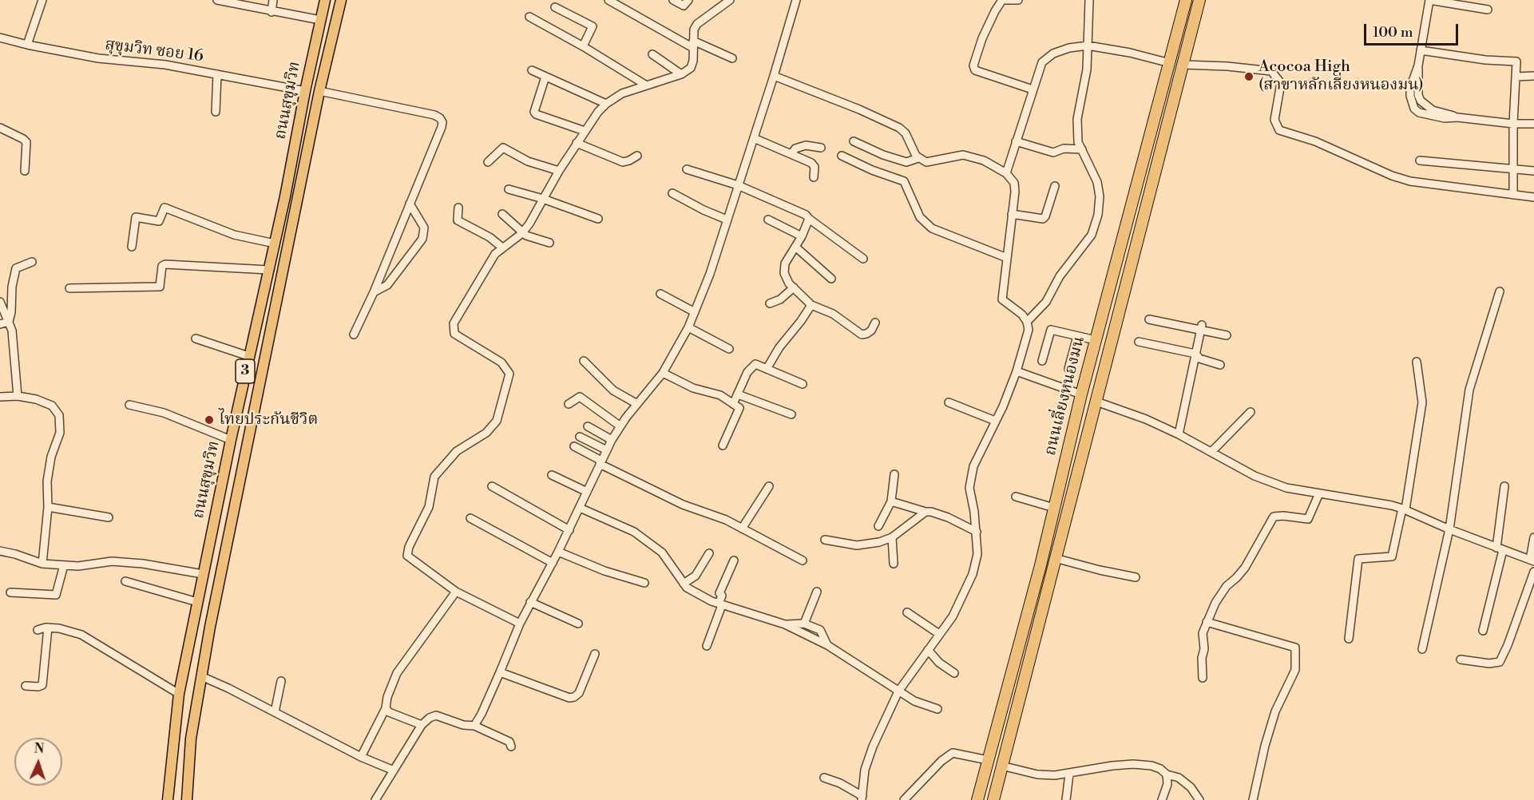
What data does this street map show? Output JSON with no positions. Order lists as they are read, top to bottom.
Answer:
{
  "streets": {
    "highway": ["ถนนเลี่ยงหนองมน"],
    "main road": ["ถนนสุขุมวิท", "3"],
    "street": ["สุขุมวิท ซอย 16"]
  },
  "crossings": [
    ["สุขุมวิท ซอย 16", "ถนนสุขุมวิท"]
  ],
  "places": ["Acocoa High (สาขาหลักเลี่ยงหนองมน)", "ไทยประกันชีวิต"],
  "scale_bar": "100 m",
  "north": "top"
}
